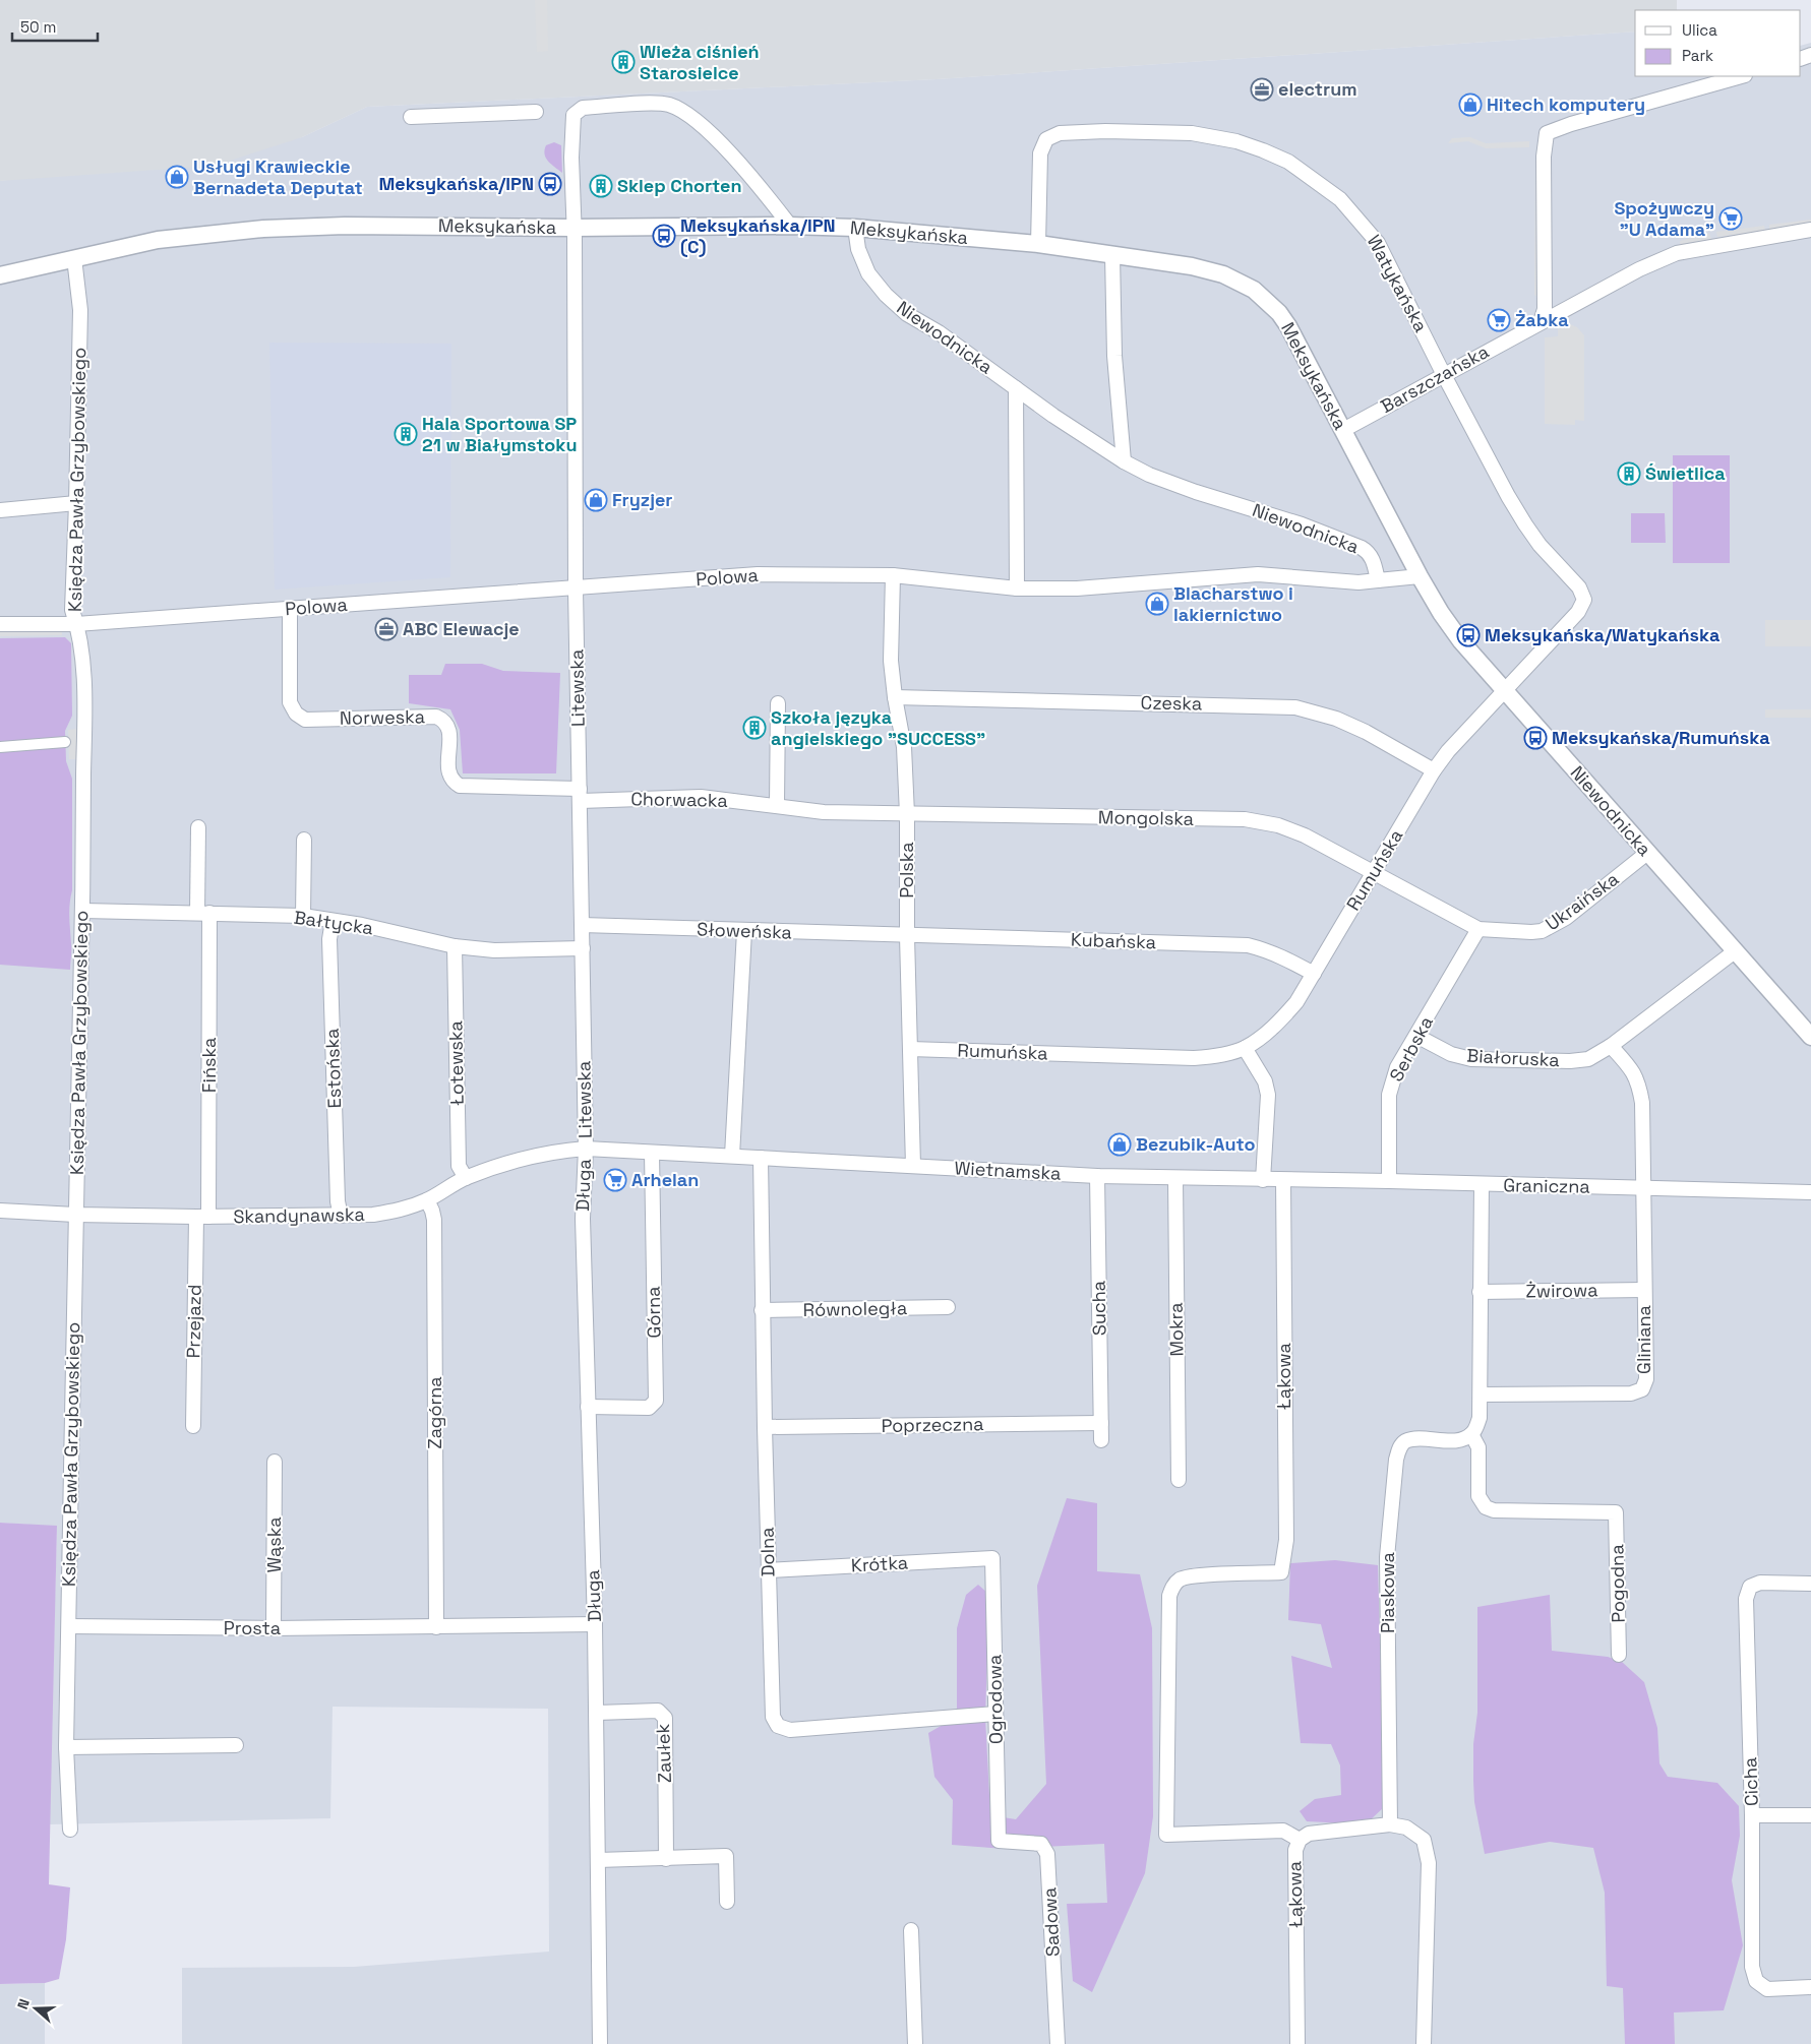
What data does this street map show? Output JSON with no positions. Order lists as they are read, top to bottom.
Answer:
{
  "streets": {
    "street": [
      "Meksykańska",
      "Watykańska",
      "Niewodnicka",
      "Barszczańska",
      "Księdza Pawła Grzybowskiego",
      "Polowa",
      "Litewska",
      "Czeska",
      "Norweska",
      "Chorwacka",
      "Mongolska",
      "Polska",
      "Rumuńska",
      "Ukraińska",
      "Bałtycka",
      "Słoweńska",
      "Kubańska",
      "Serbska",
      "Białoruska",
      "Łotewska",
      "Fińska",
      "Estońska",
      "Wietnamska",
      "Długa",
      "Graniczna",
      "Skandynawska",
      "Żwirowa",
      "Sucha",
      "Równoległa",
      "Górna",
      "Przejazd",
      "Mokra",
      "Gliniana",
      "Łąkowa",
      "Zagórna",
      "Poprzeczna",
      "Wąska",
      "Dolna",
      "Krótka",
      "Pogodna",
      "Piaskowa",
      "Prosta",
      "Ogrodowa",
      "Zaułek",
      "Cicha",
      "Sadowa"
    ]
  },
  "crossings": [
    ["Meksykańska", "Watykańska"],
    ["Meksykańska", "Niewodnicka"],
    ["Meksykańska", "Barszczańska"],
    ["Meksykańska", "Księdza Pawła Grzybowskiego"],
    ["Meksykańska", "Litewska"],
    ["Watykańska", "Niewodnicka"],
    ["Watykańska", "Barszczańska"],
    ["Watykańska", "Rumuńska"],
    ["Niewodnicka", "Polowa"],
    ["Niewodnicka", "Rumuńska"],
    ["Niewodnicka", "Ukraińska"],
    ["Niewodnicka", "Białoruska"],
    ["Księdza Pawła Grzybowskiego", "Polowa"],
    ["Księdza Pawła Grzybowskiego", "Bałtycka"],
    ["Księdza Pawła Grzybowskiego", "Skandynawska"],
    ["Księdza Pawła Grzybowskiego", "Prosta"],
    ["Polowa", "Litewska"],
    ["Polowa", "Norweska"],
    ["Polowa", "Polska"],
    ["Litewska", "Norweska"],
    ["Litewska", "Chorwacka"],
    ["Litewska", "Bałtycka"],
    ["Litewska", "Słoweńska"],
    ["Litewska", "Wietnamska"],
    ["Litewska", "Długa"],
    ["Litewska", "Skandynawska"],
    ["Czeska", "Polska"],
    ["Czeska", "Rumuńska"],
    ["Norweska", "Chorwacka"],
    ["Chorwacka", "Mongolska"],
    ["Chorwacka", "Polska"],
    ["Mongolska", "Polska"],
    ["Mongolska", "Rumuńska"],
    ["Mongolska", "Ukraińska"],
    ["Polska", "Rumuńska"],
    ["Polska", "Słoweńska"],
    ["Polska", "Kubańska"],
    ["Polska", "Wietnamska"],
    ["Rumuńska", "Ukraińska"],
    ["Rumuńska", "Kubańska"],
    ["Ukraińska", "Serbska"],
    ["Bałtycka", "Łotewska"],
    ["Bałtycka", "Fińska"],
    ["Bałtycka", "Estońska"],
    ["Słoweńska", "Kubańska"],
    ["Serbska", "Białoruska"],
    ["Serbska", "Graniczna"],
    ["Łotewska", "Skandynawska"],
    ["Fińska", "Skandynawska"],
    ["Fińska", "Przejazd"],
    ["Estońska", "Skandynawska"],
    ["Wietnamska", "Długa"],
    ["Wietnamska", "Graniczna"],
    ["Wietnamska", "Skandynawska"],
    ["Wietnamska", "Sucha"],
    ["Wietnamska", "Górna"],
    ["Wietnamska", "Mokra"],
    ["Wietnamska", "Łąkowa"],
    ["Wietnamska", "Dolna"],
    ["Długa", "Skandynawska"],
    ["Długa", "Górna"],
    ["Długa", "Prosta"],
    ["Długa", "Zaułek"],
    ["Graniczna", "Gliniana"],
    ["Graniczna", "Łąkowa"],
    ["Skandynawska", "Przejazd"],
    ["Skandynawska", "Zagórna"],
    ["Żwirowa", "Gliniana"],
    ["Sucha", "Poprzeczna"],
    ["Równoległa", "Dolna"],
    ["Łąkowa", "Piaskowa"],
    ["Zagórna", "Prosta"],
    ["Poprzeczna", "Dolna"],
    ["Wąska", "Prosta"],
    ["Dolna", "Krótka"],
    ["Dolna", "Ogrodowa"],
    ["Krótka", "Ogrodowa"],
    ["Pogodna", "Piaskowa"],
    ["Ogrodowa", "Sadowa"]
  ],
  "places": {
    "building": [
      "Wieża ciśnień Starosielce",
      "Sklep Chorten",
      "Hala Sportowa SP 21 w Białymstoku",
      "Świetlica",
      "Szkoła języka angielskiego \"SUCCESS\""
    ],
    "office": ["electrum", "ABC Elewacje"],
    "shop": [
      "Hitech komputery",
      "Usługi Krawieckie Bernadeta Deputat",
      "Fryzjer",
      "Blacharstwo i lakiernictwo",
      "Bezubik-Auto"
    ],
    "bus stop": [
      "Meksykańska/IPN",
      "Meksykańska/IPN (C)",
      "Meksykańska/Watykańska",
      "Meksykańska/Rumuńska"
    ],
    "supermarket": ["Spożywczy \"U Adama\"", "Żabka", "Arhelan"]
  },
  "legend": ["Ulica", "Park"],
  "scale_bar": "50 m",
  "north": "left"
}
